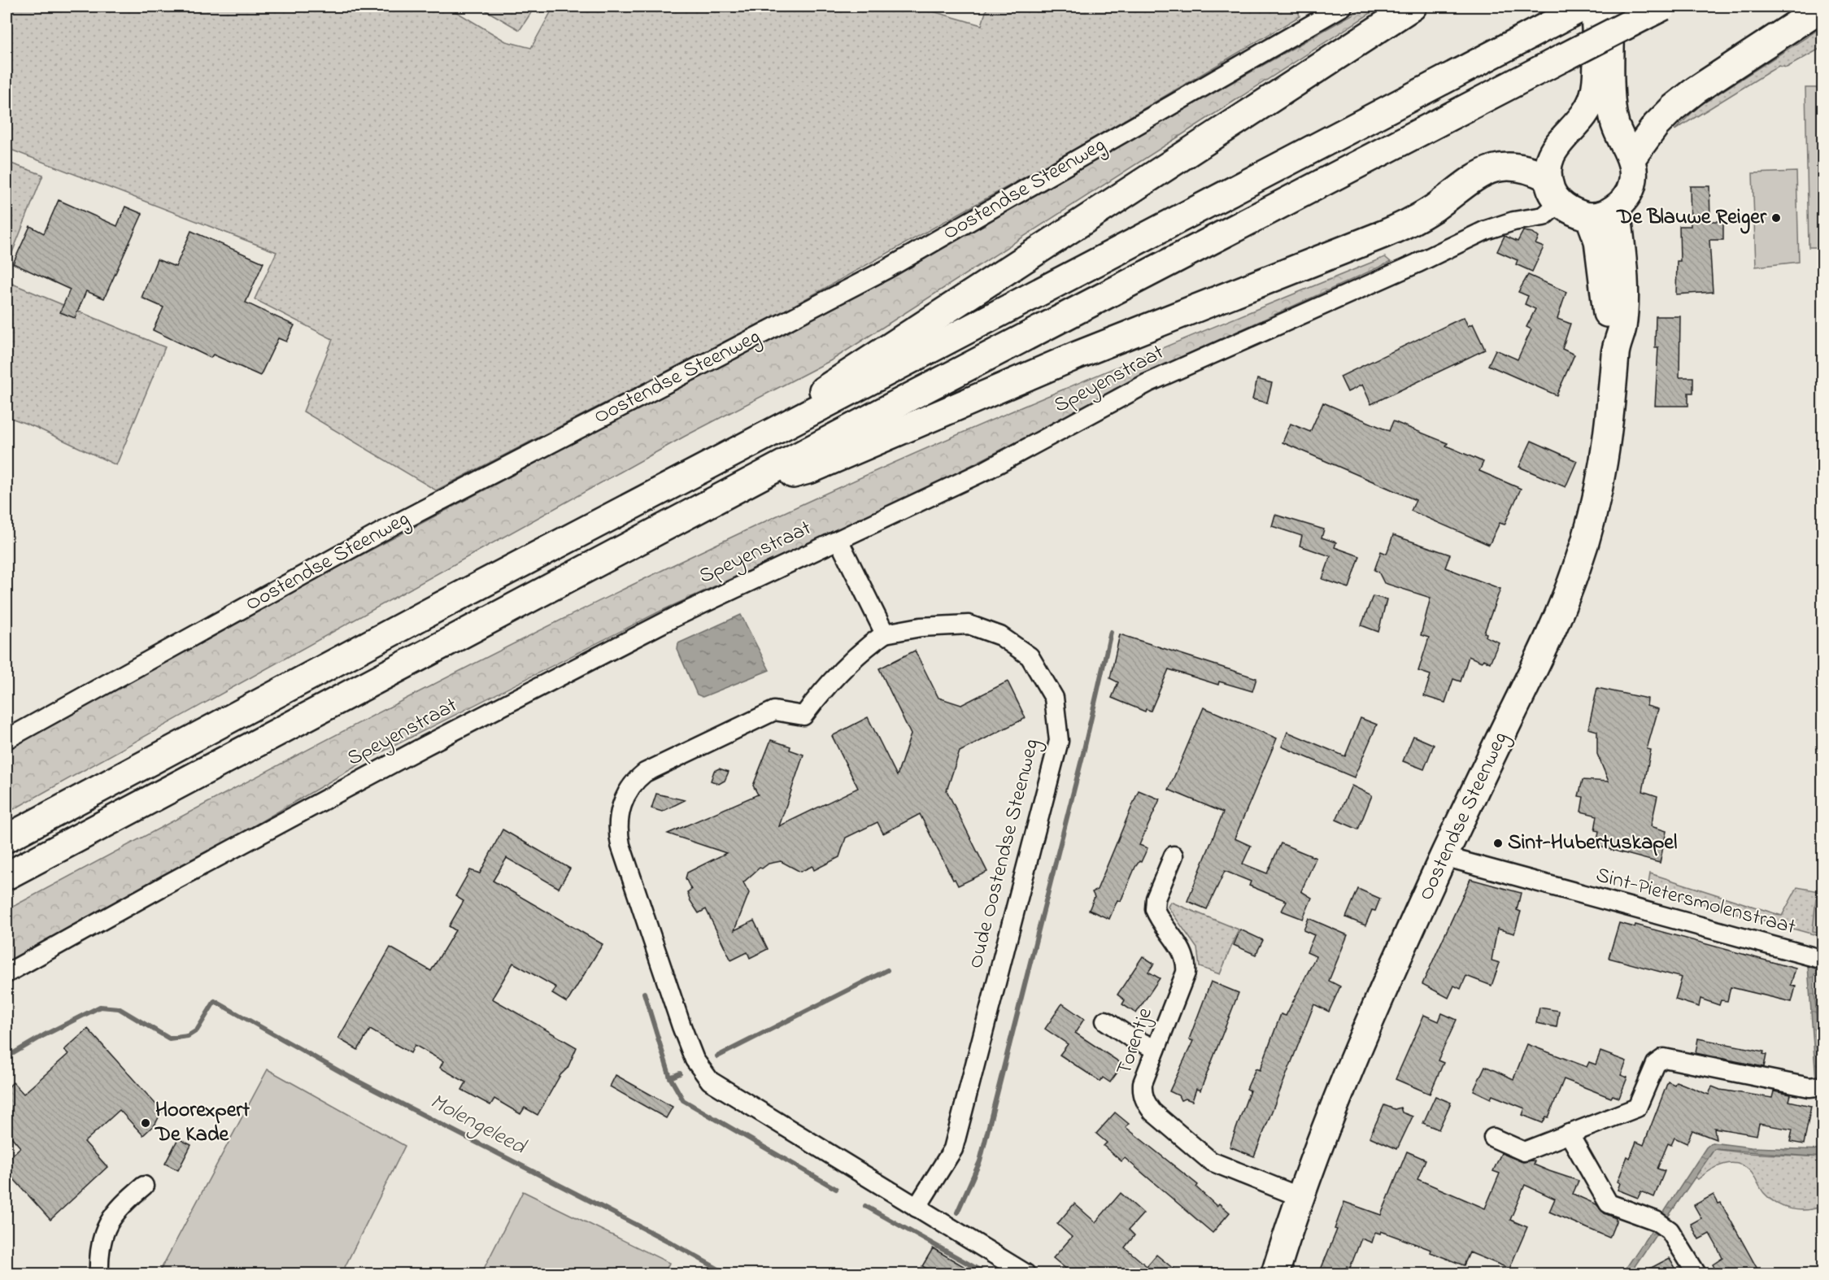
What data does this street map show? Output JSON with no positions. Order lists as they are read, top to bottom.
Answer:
{
  "streets": {
    "main road": ["Oostendse Steenweg"],
    "street": [
      "Speyenstraat",
      "Oude Oostendse Steenweg",
      "Sint-Pietersmolenstraat",
      "Torentje"
    ]
  },
  "crossings": [
    ["Oostendse Steenweg", "Sint-Pietersmolenstraat"],
    ["Oostendse Steenweg", "Torentje"]
  ],
  "water": ["Molengeleed"],
  "places": ["De Blauwe Reiger", "Sint-Hubertuskapel", "Hoorexpert De Kade"]
}
